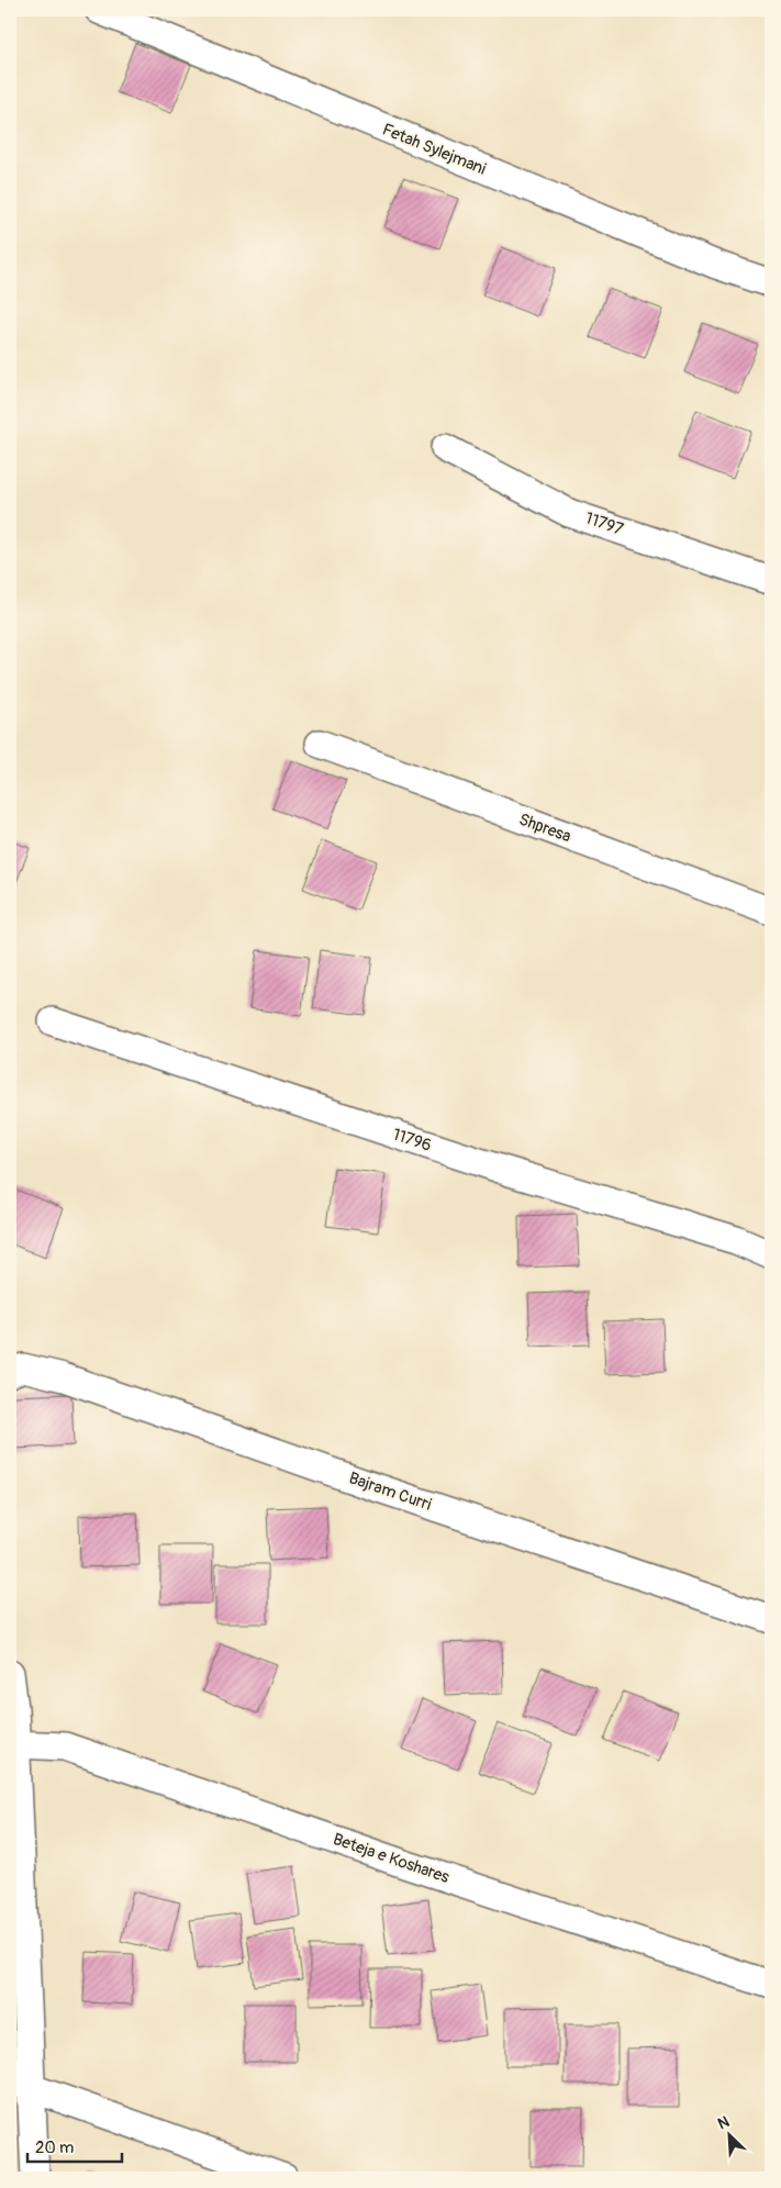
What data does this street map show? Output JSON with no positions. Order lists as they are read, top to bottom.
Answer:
{
  "streets": {
    "street": [
      "Fetah Sylejmani",
      "11797",
      "Shpresa",
      "11796",
      "Bajram Curri",
      "Beteja e Koshares"
    ]
  },
  "scale_bar": "20 m",
  "north": "top left"
}
